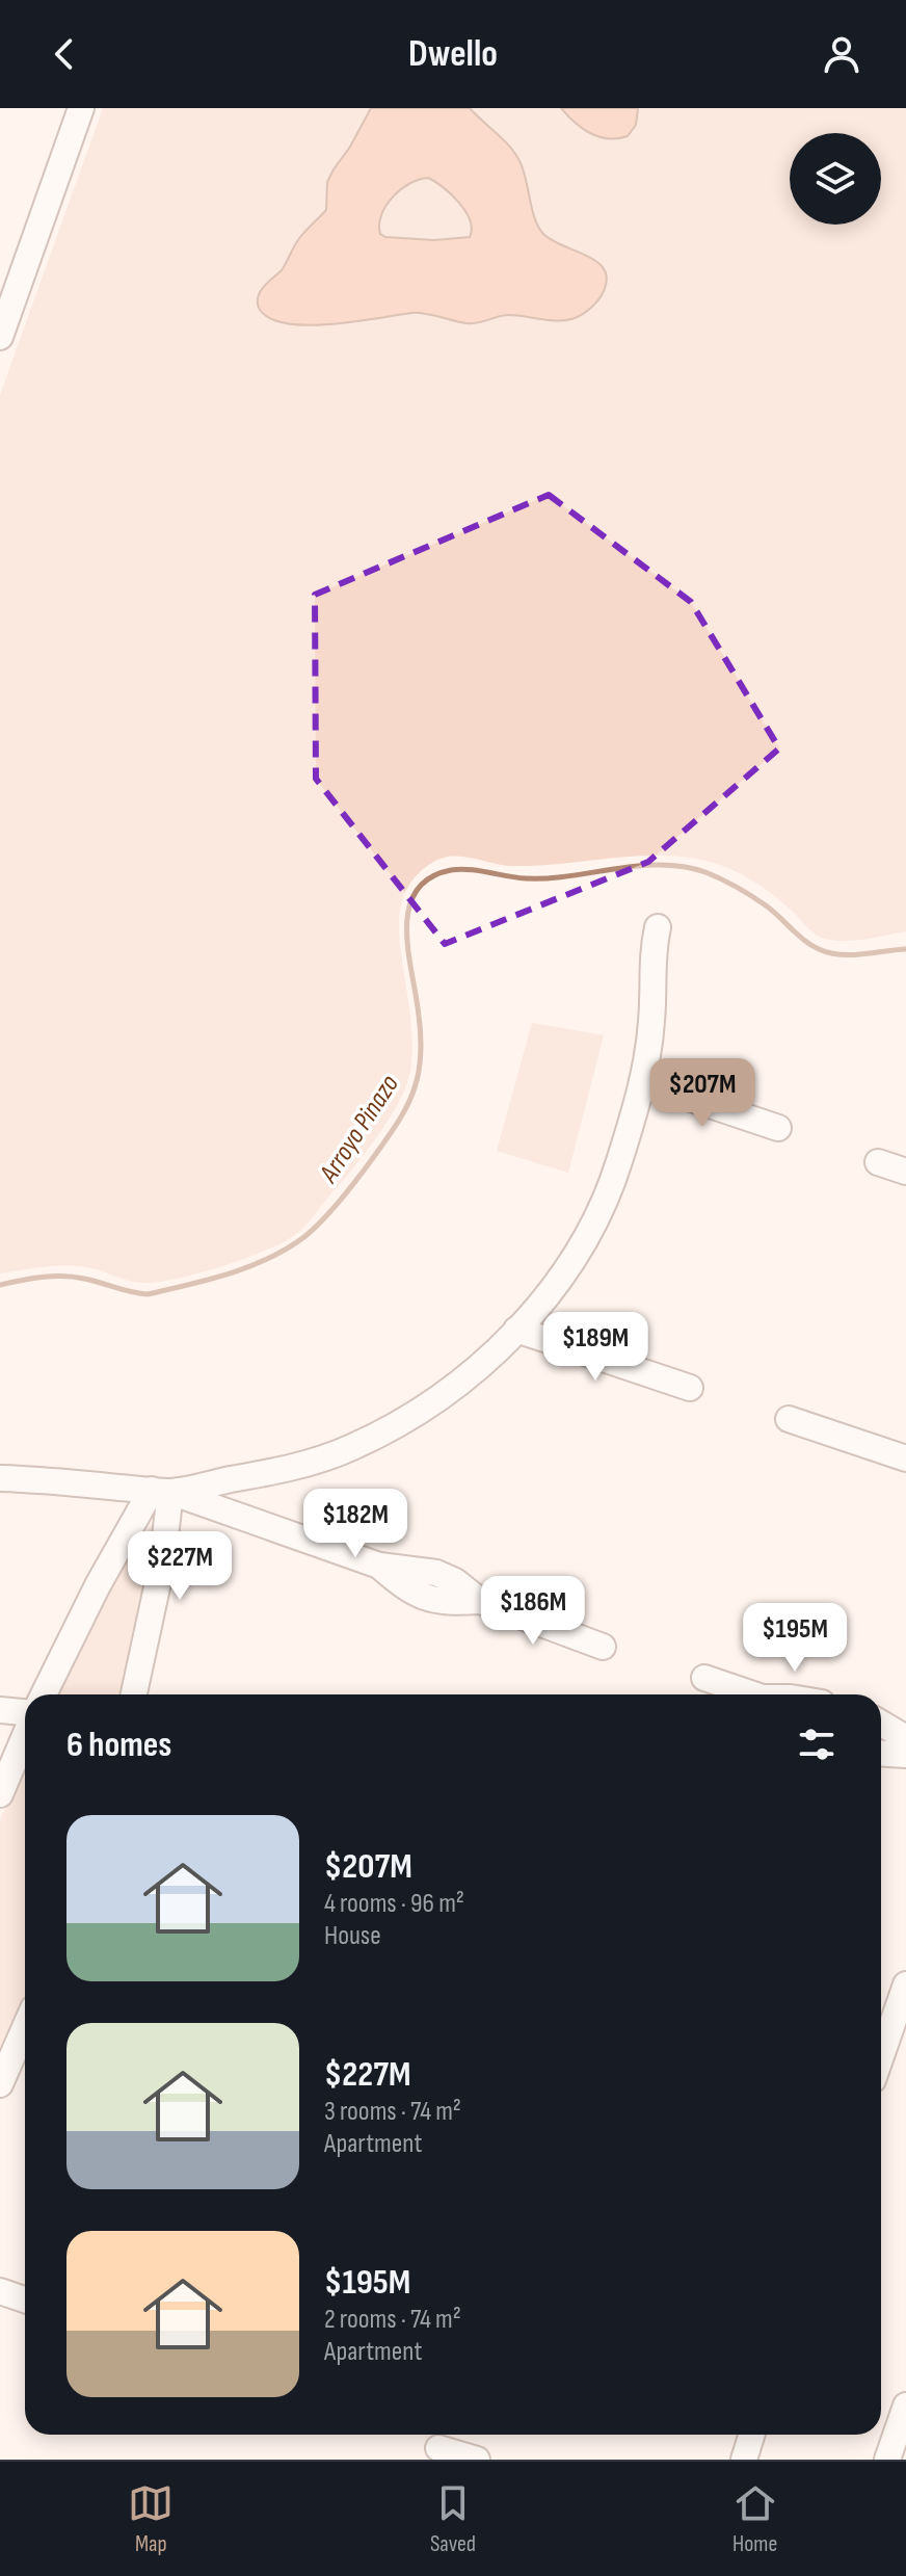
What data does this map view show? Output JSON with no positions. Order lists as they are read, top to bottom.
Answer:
{
  "water": ["Arroyo Pinazo"],
  "page": {
    "header": "Dwello",
    "price": [
      "$207M",
      "$189M",
      "$182M",
      "$227M",
      "$186M",
      "$195M"
    ],
    "heading": "6 homes",
    "list": [
      {
        "name": "$207M",
        "note": "4 rooms · 96 m² · House"
      },
      {
        "name": "$227M",
        "note": "3 rooms · 74 m² · Apartment"
      },
      {
        "name": "$195M",
        "note": "2 rooms · 74 m² · Apartment"
      }
    ],
    "tabs": ["Map", "Saved", "Home"]
  }
}
